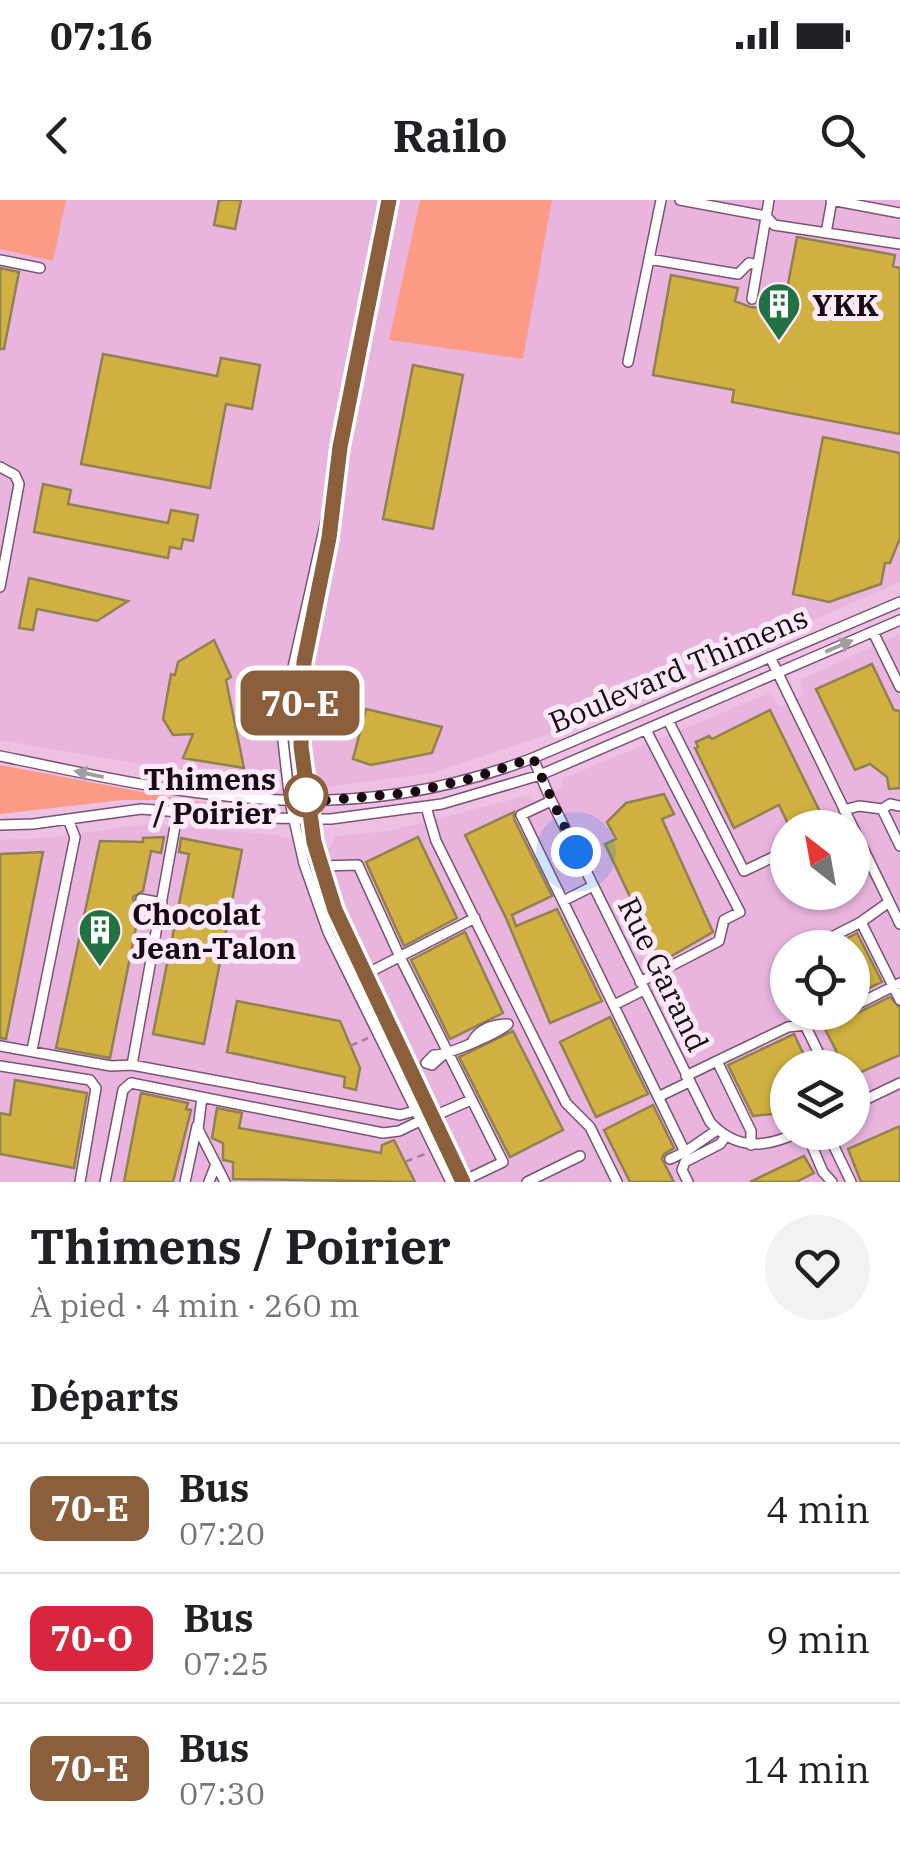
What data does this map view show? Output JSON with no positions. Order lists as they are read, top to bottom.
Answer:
{
  "streets": {
    "street": ["Boulevard Thimens", "Rue Garand"]
  },
  "crossings": [
    ["Boulevard Thimens", "Rue Garand"]
  ],
  "places": {
    "building": ["YKK", "Chocolat Jean-Talon"],
    "other": ["Thimens / Poirier"]
  },
  "lines": ["bus line 70-E"],
  "north": "top left",
  "page": {
    "status": "07:16",
    "header": "Railo",
    "on_map": "70-E",
    "heading": [
      ["Thimens / Poirier", "À pied · 4 min · 260 m"],
      "Départs"
    ],
    "list": [
      {
        "mark": "70-E",
        "name": "Bus",
        "note": "07:20",
        "value": "4 min"
      },
      {
        "mark": "70-O",
        "name": "Bus",
        "note": "07:25",
        "value": "9 min"
      },
      {
        "mark": "70-E",
        "name": "Bus",
        "note": "07:30",
        "value": "14 min"
      }
    ]
  }
}
